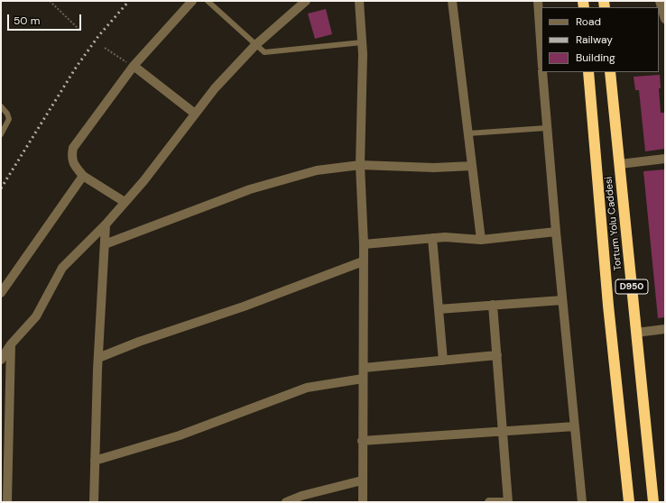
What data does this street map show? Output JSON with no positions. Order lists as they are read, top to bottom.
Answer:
{
  "streets": {
    "highway": ["Tortum Yolu Caddesi", "D950"]
  },
  "legend": ["Road", "Railway", "Building"],
  "scale_bar": "50 m"
}
